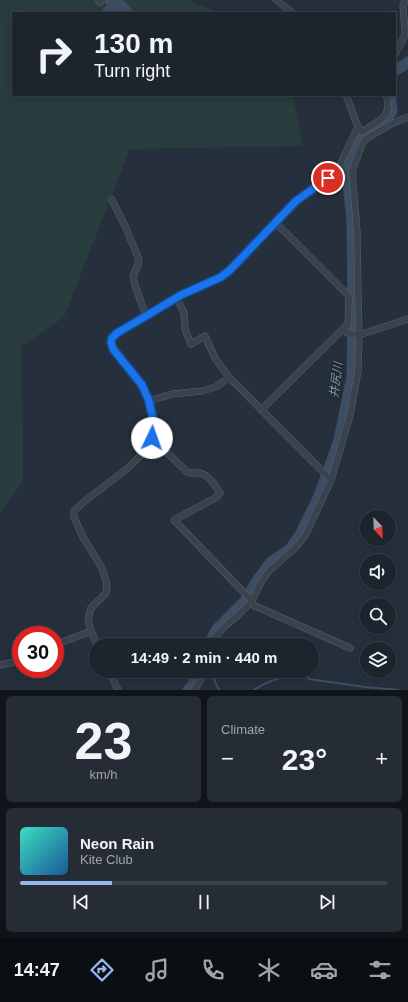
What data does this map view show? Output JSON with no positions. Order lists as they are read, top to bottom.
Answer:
{
  "water": ["井尻川"],
  "north": "bottom right",
  "page": {
    "turn": ["130 m", "Turn right"],
    "limit": "30",
    "trip": "14:49 · 2 min · 440 m",
    "tile": [
      ["23", "km/h"],
      "Climate"
    ],
    "heat": ["−", "23°", "+"],
    "song": ["Neon Rain", "Kite Club"],
    "tabs": "14:47"
  }
}
